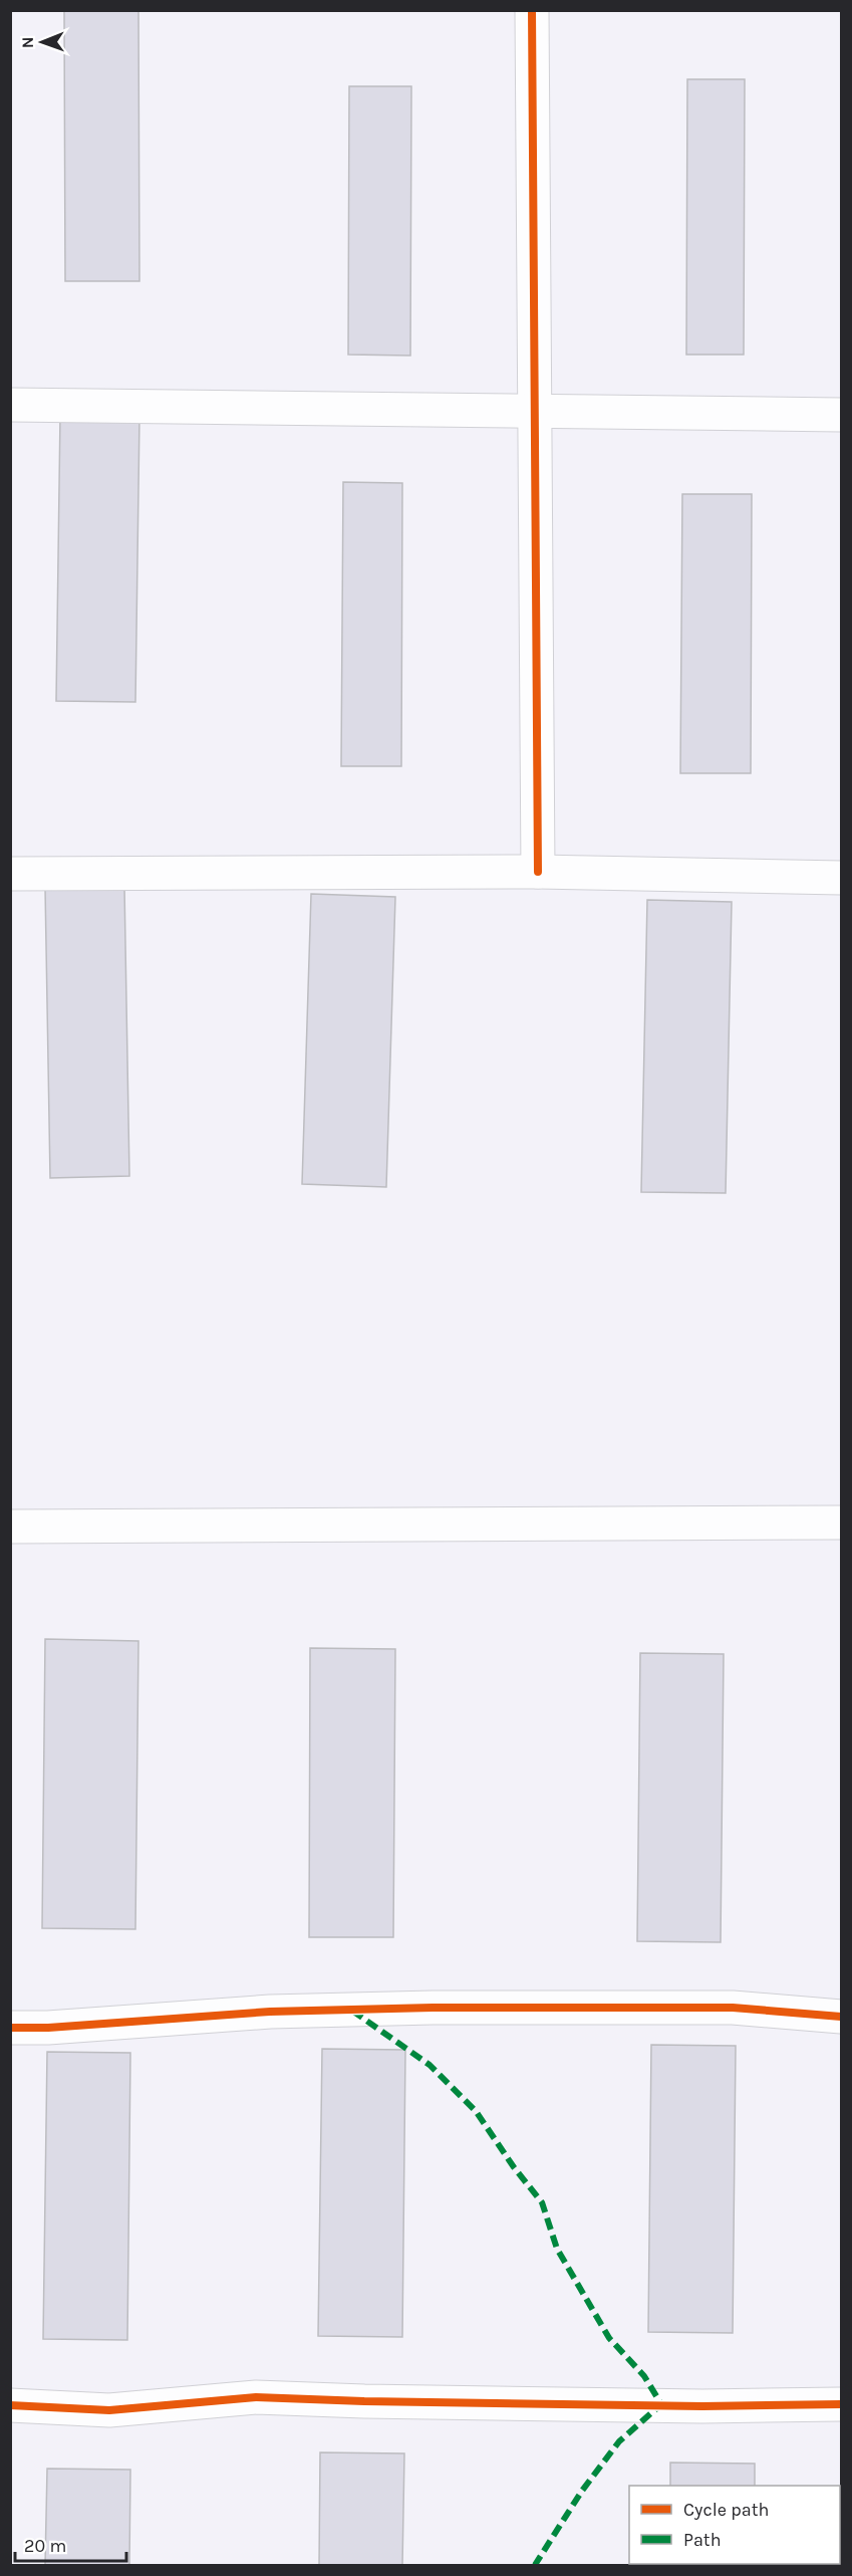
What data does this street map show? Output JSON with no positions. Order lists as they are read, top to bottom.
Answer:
{
  "legend": ["Cycle path", "Path"],
  "scale_bar": "20 m",
  "north": "left"
}
